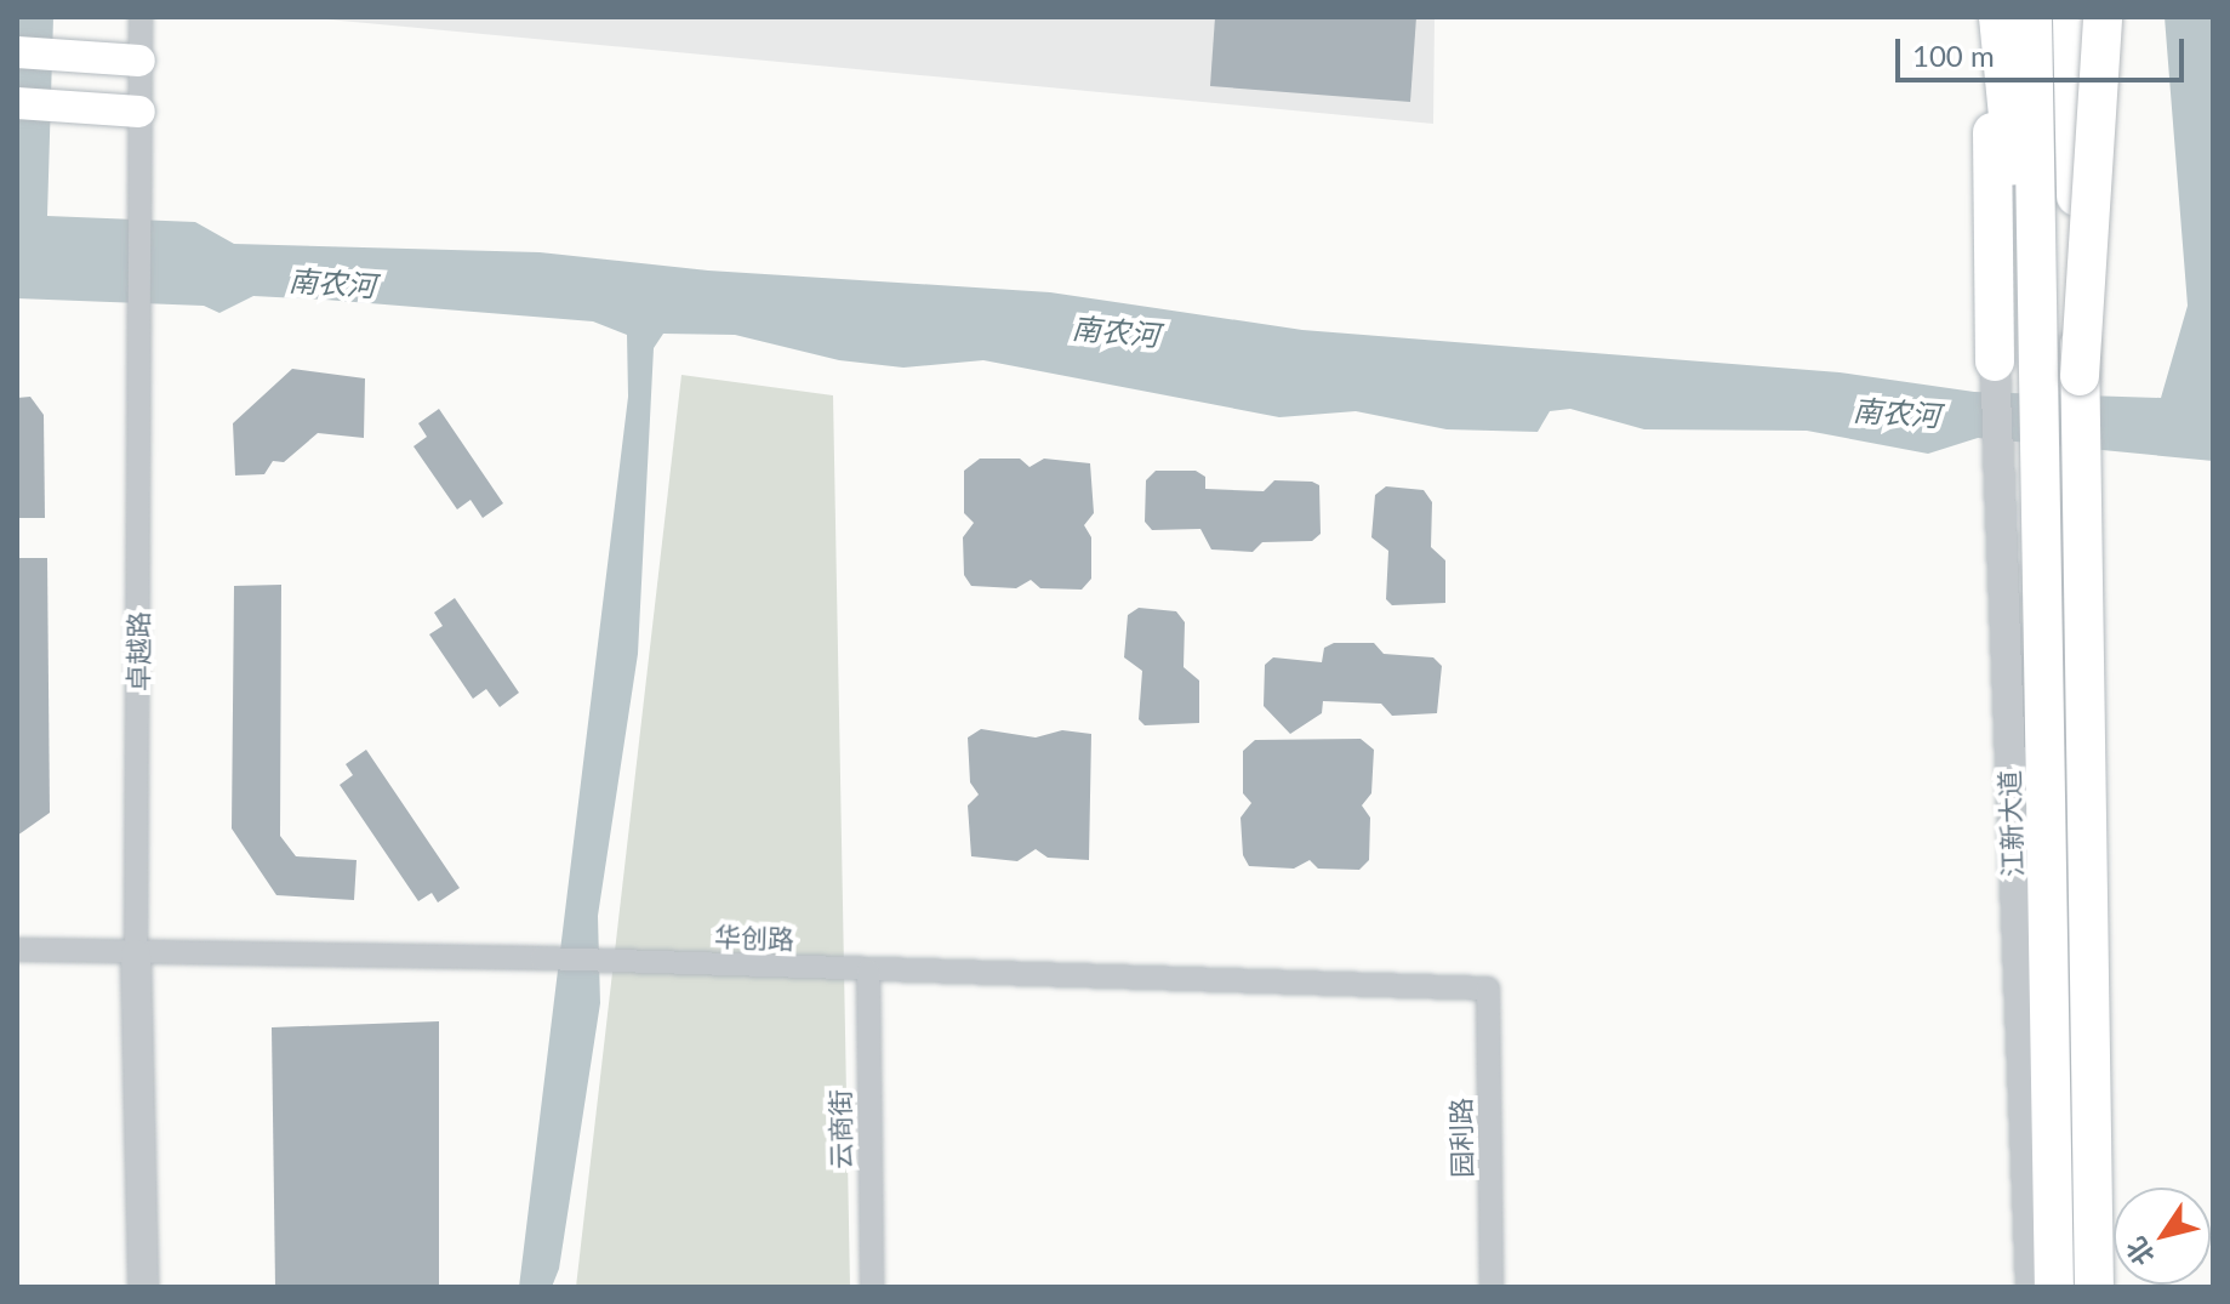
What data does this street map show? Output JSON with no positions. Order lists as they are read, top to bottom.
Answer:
{
  "streets": {
    "highway": ["江新大道"],
    "street": [
      "卓越路",
      "华创路",
      "云商街",
      "园利路"
    ]
  },
  "crossings": [
    ["卓越路", "华创路"],
    ["华创路", "云商街"],
    ["华创路", "园利路"]
  ],
  "water": ["南农河"],
  "scale_bar": "100 m",
  "north": "bottom left"
}
